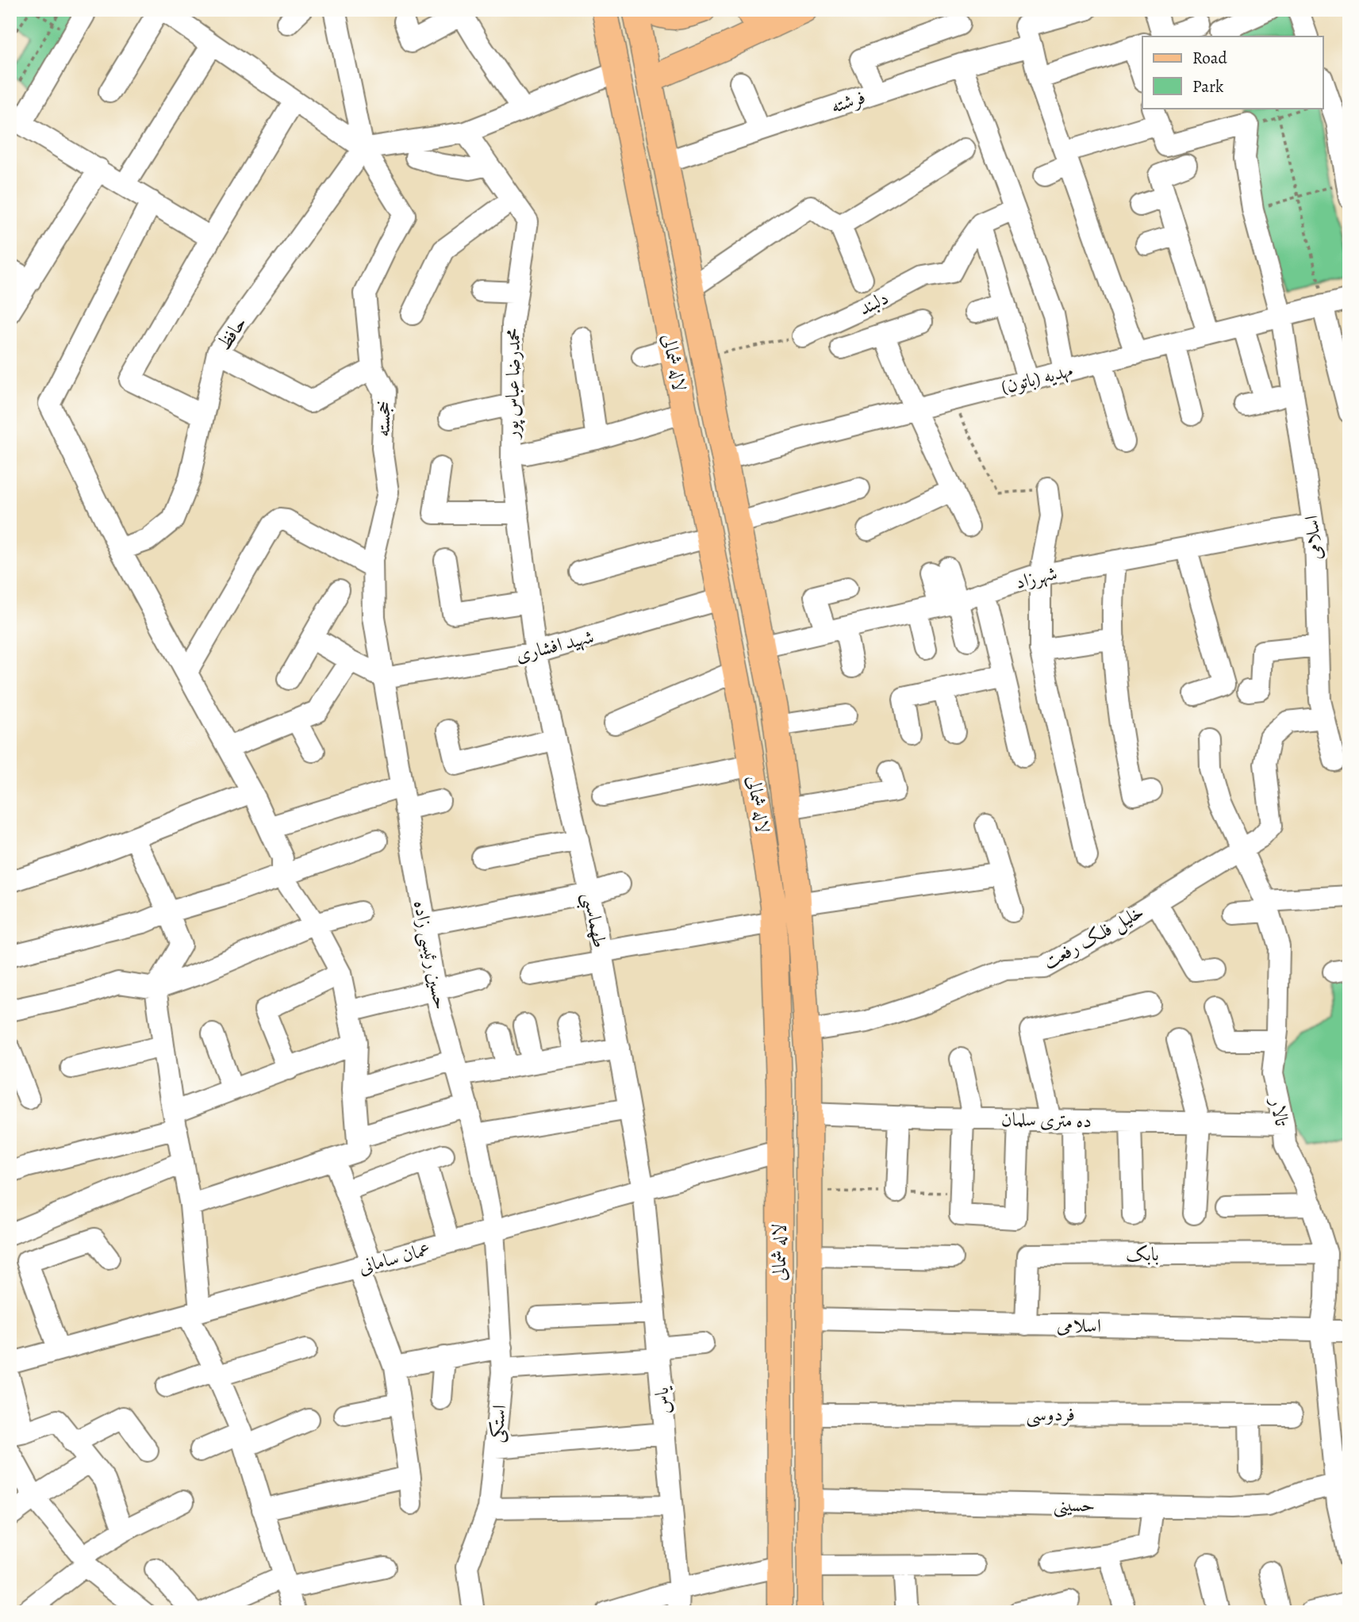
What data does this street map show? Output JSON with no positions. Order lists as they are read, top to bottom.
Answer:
{
  "streets": {
    "main road": ["لاله شمالی"],
    "street": [
      "فرشته",
      "دلبند",
      "حافظ",
      "مهدیه (باتون)",
      "محمدرضا عباس پور",
      "خجسته",
      "اسلامی",
      "شهرزاد",
      "شهید افشاری",
      "طهماسبی",
      "خلیل فلک رفعت",
      "حسین رئیسی زاده",
      "تالار",
      "ده متری سلمان",
      "بابک",
      "عمان سامانی",
      "یاس",
      "فردوسی",
      "استکی",
      "حسینی"
    ]
  },
  "crossings": [
    ["فرشته", "لاله شمالی"],
    ["حافظ", "خجسته"],
    ["لاله شمالی", "مهدیه (باتون)"],
    ["لاله شمالی", "اسلامی"],
    ["لاله شمالی", "شهرزاد"],
    ["لاله شمالی", "شهید افشاری"],
    ["لاله شمالی", "خلیل فلک رفعت"],
    ["لاله شمالی", "ده متری سلمان"],
    ["لاله شمالی", "عمان سامانی"],
    ["لاله شمالی", "فردوسی"],
    ["لاله شمالی", "حسینی"],
    ["مهدیه (باتون)", "اسلامی"],
    ["محمدرضا عباس پور", "شهید افشاری"],
    ["محمدرضا عباس پور", "طهماسبی"],
    ["خجسته", "شهید افشاری"],
    ["خجسته", "حسین رئیسی زاده"],
    ["اسلامی", "شهرزاد"],
    ["اسلامی", "تالار"],
    ["اسلامی", "بابک"],
    ["شهید افشاری", "طهماسبی"],
    ["شهید افشاری", "حسین رئیسی زاده"],
    ["طهماسبی", "عمان سامانی"],
    ["طهماسبی", "یاس"],
    ["خلیل فلک رفعت", "تالار"],
    ["حسین رئیسی زاده", "عمان سامانی"],
    ["حسین رئیسی زاده", "استکی"],
    ["تالار", "ده متری سلمان"],
    ["تالار", "بابک"],
    ["تالار", "حسینی"],
    ["عمان سامانی", "یاس"],
    ["عمان سامانی", "استکی"]
  ],
  "legend": ["Road", "Park"]
}
